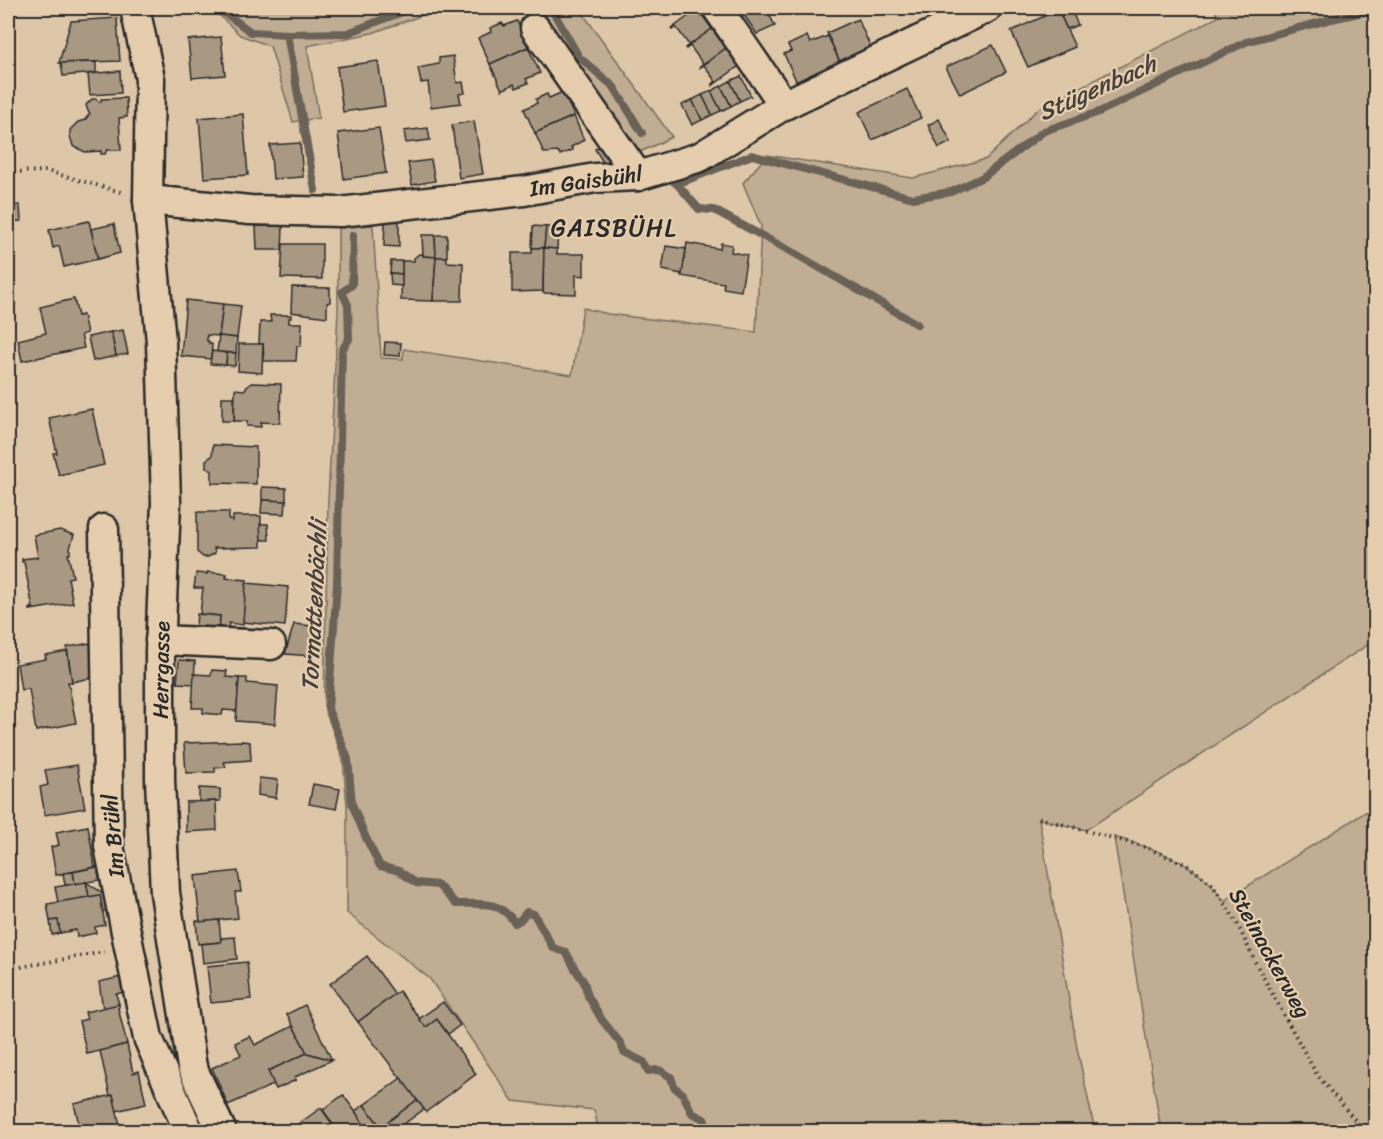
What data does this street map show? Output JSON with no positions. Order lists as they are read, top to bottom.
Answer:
{
  "streets": {
    "street": ["Im Gaisbühl", "Herrgasse", "Im Brühl"],
    "path": ["Steinackerweg"]
  },
  "crossings": [
    ["Im Gaisbühl", "Herrgasse"]
  ],
  "districts": ["GAISBÜHL"],
  "water": ["Stügenbach", "Tormattenbächli"]
}
